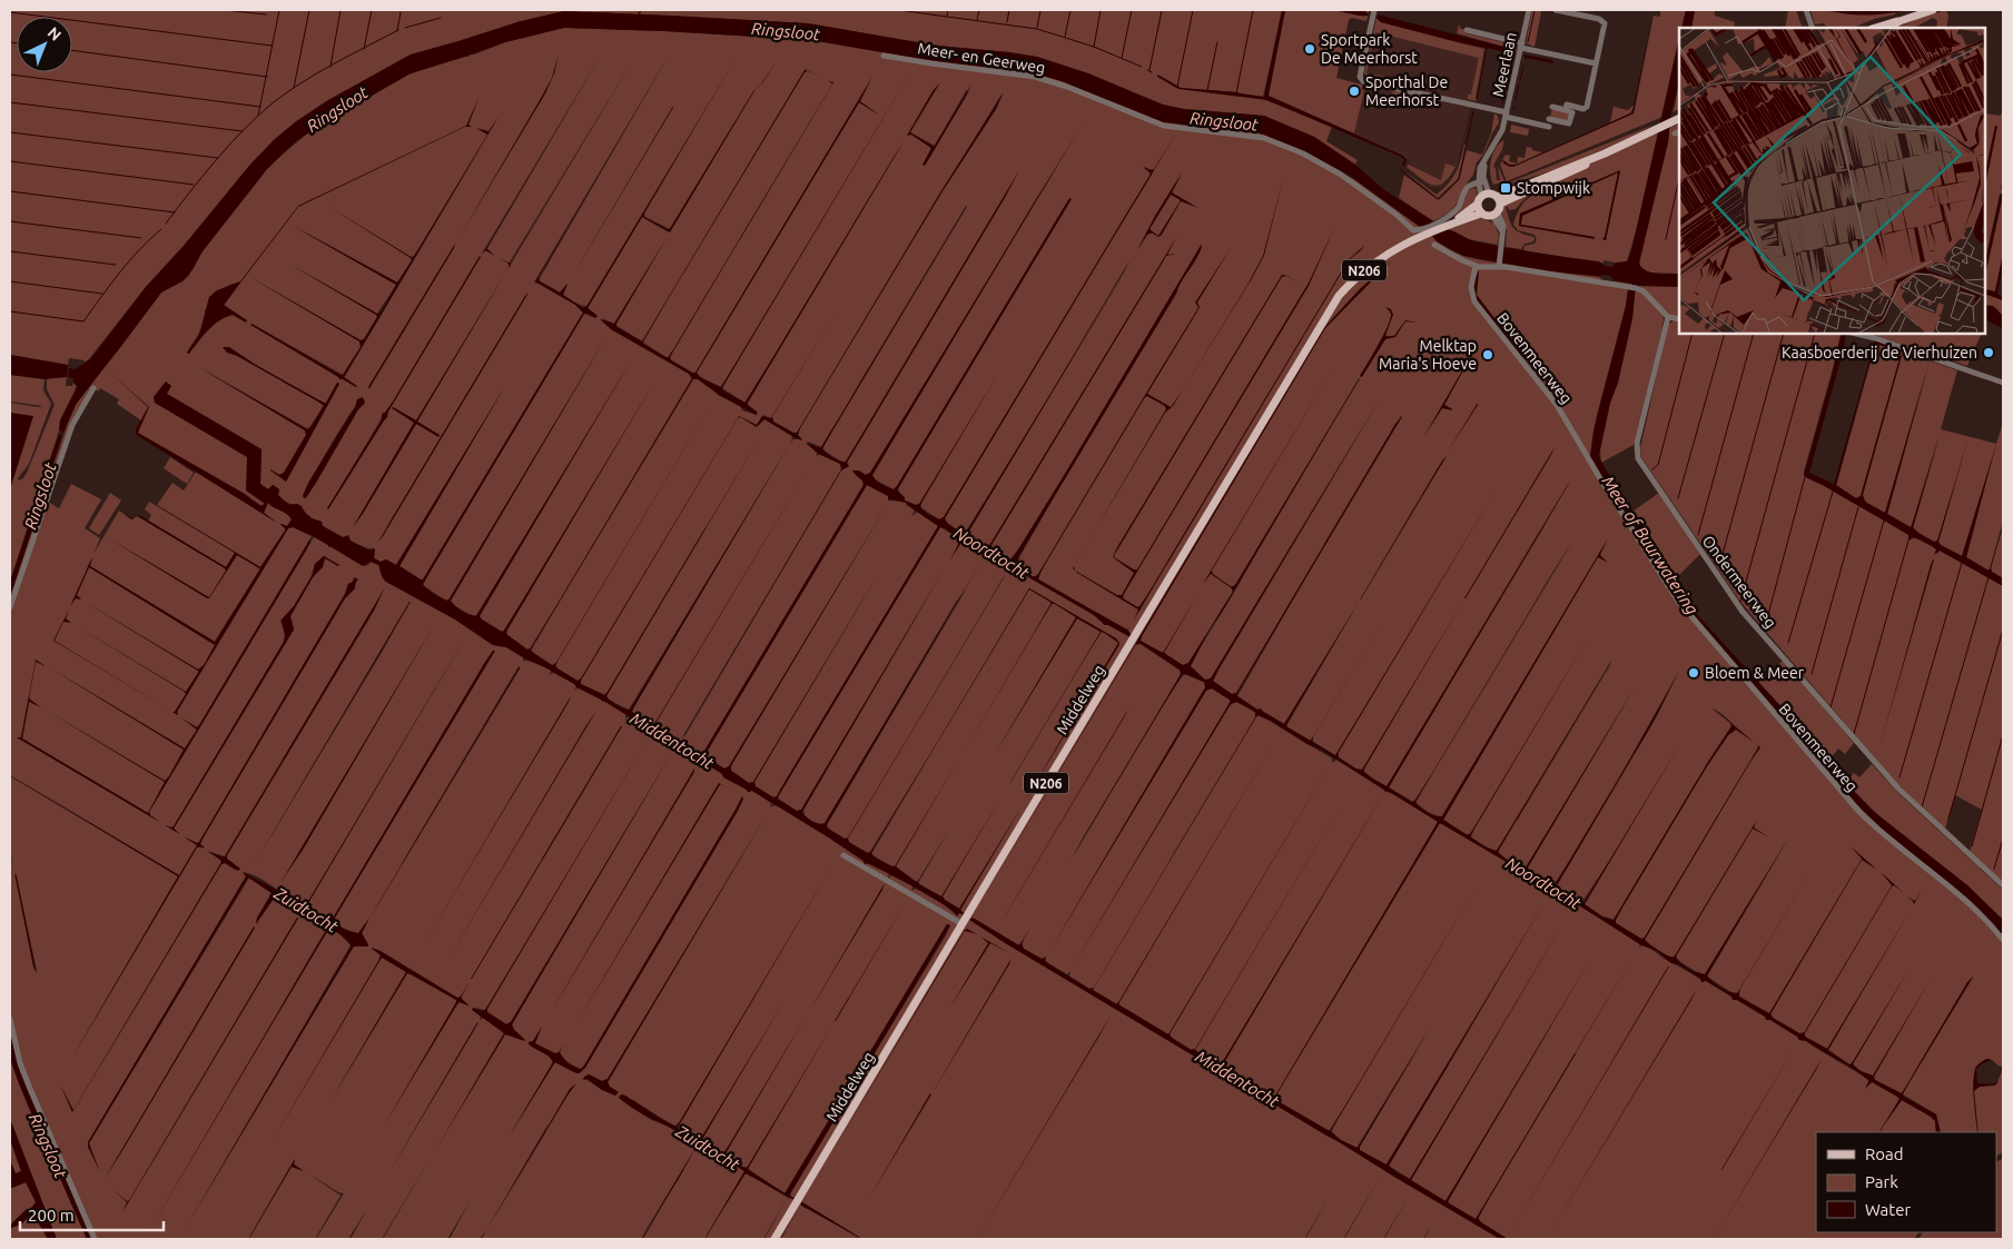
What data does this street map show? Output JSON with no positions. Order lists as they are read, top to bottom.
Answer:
{
  "streets": {
    "main road": ["N206", "Middelweg"],
    "street": [
      "Meer- en Geerweg",
      "Meerlaan",
      "Bovenmeerweg",
      "Ondermeerweg"
    ]
  },
  "crossings": [
    ["Meer- en Geerweg", "Middelweg"],
    ["Meerlaan", "N206"],
    ["Meerlaan", "Middelweg"],
    ["N206", "Middelweg"]
  ],
  "water": [
    "Ringsloot",
    "Meer of Buurwatering",
    "Noordtocht",
    "Middentocht",
    "Zuidtocht"
  ],
  "places": {
    "other": [
      "Sportpark De Meerhorst",
      "Sporthal De Meerhorst",
      "Kaasboerderij de Vierhuizen",
      "Melktap Maria's Hoeve",
      "Bloem & Meer"
    ],
    "transit": ["Stompwijk"]
  },
  "legend": ["Road", "Park", "Water"],
  "scale_bar": "200 m",
  "north": "top right"
}
